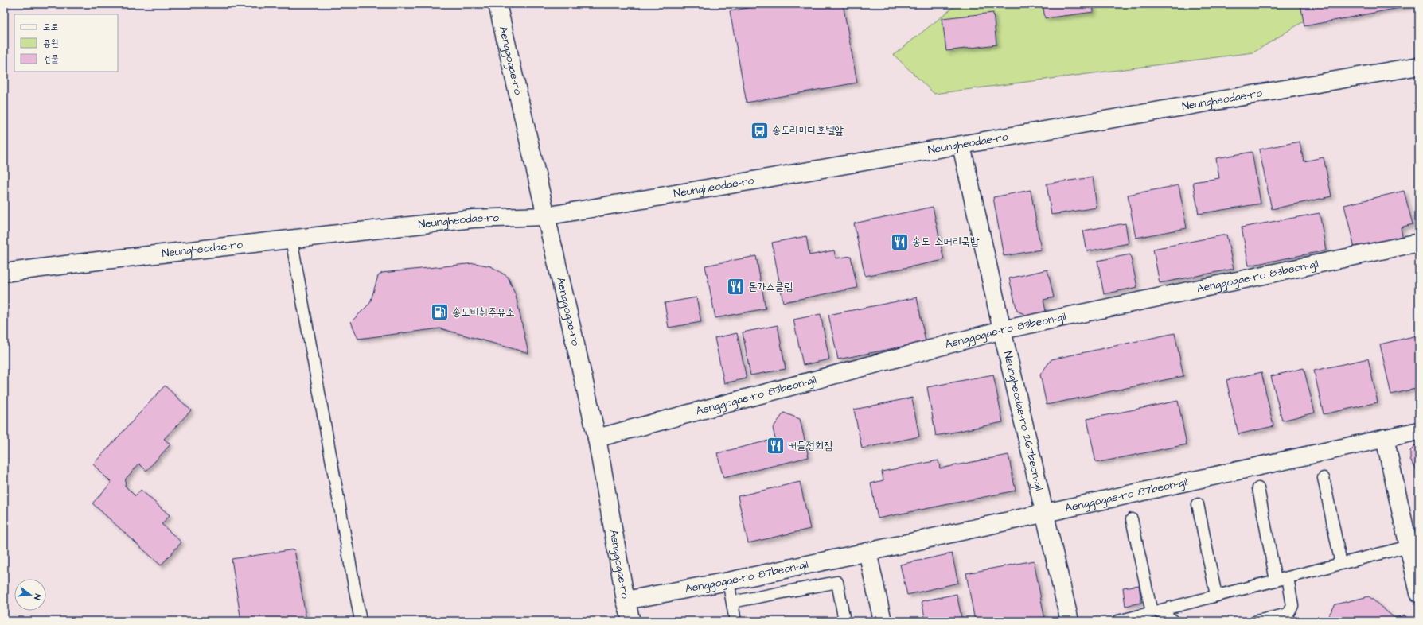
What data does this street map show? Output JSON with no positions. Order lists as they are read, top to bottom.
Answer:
{
  "streets": {
    "street": [
      "Aenggogae-ro",
      "Neungheodae-ro",
      "Aenggogae-ro 83beon-gil",
      "Neungheodae-ro 267beon-gil",
      "Aenggogae-ro 87beon-gil"
    ]
  },
  "crossings": [
    ["Aenggogae-ro", "Neungheodae-ro"],
    ["Aenggogae-ro", "Aenggogae-ro 83beon-gil"],
    ["Aenggogae-ro", "Aenggogae-ro 87beon-gil"],
    ["Neungheodae-ro", "Neungheodae-ro 267beon-gil"],
    ["Aenggogae-ro 83beon-gil", "Neungheodae-ro 267beon-gil"],
    ["Neungheodae-ro 267beon-gil", "Aenggogae-ro 87beon-gil"]
  ],
  "places": {
    "bus stop": ["송도라마다호텔앞"],
    "restaurant": ["송도 소머리국밥", "돈가스클럽", "버들정회집"],
    "fuel station": ["송도비취주유소"]
  },
  "legend": ["도로", "공원", "건물"],
  "north": "right"
}
